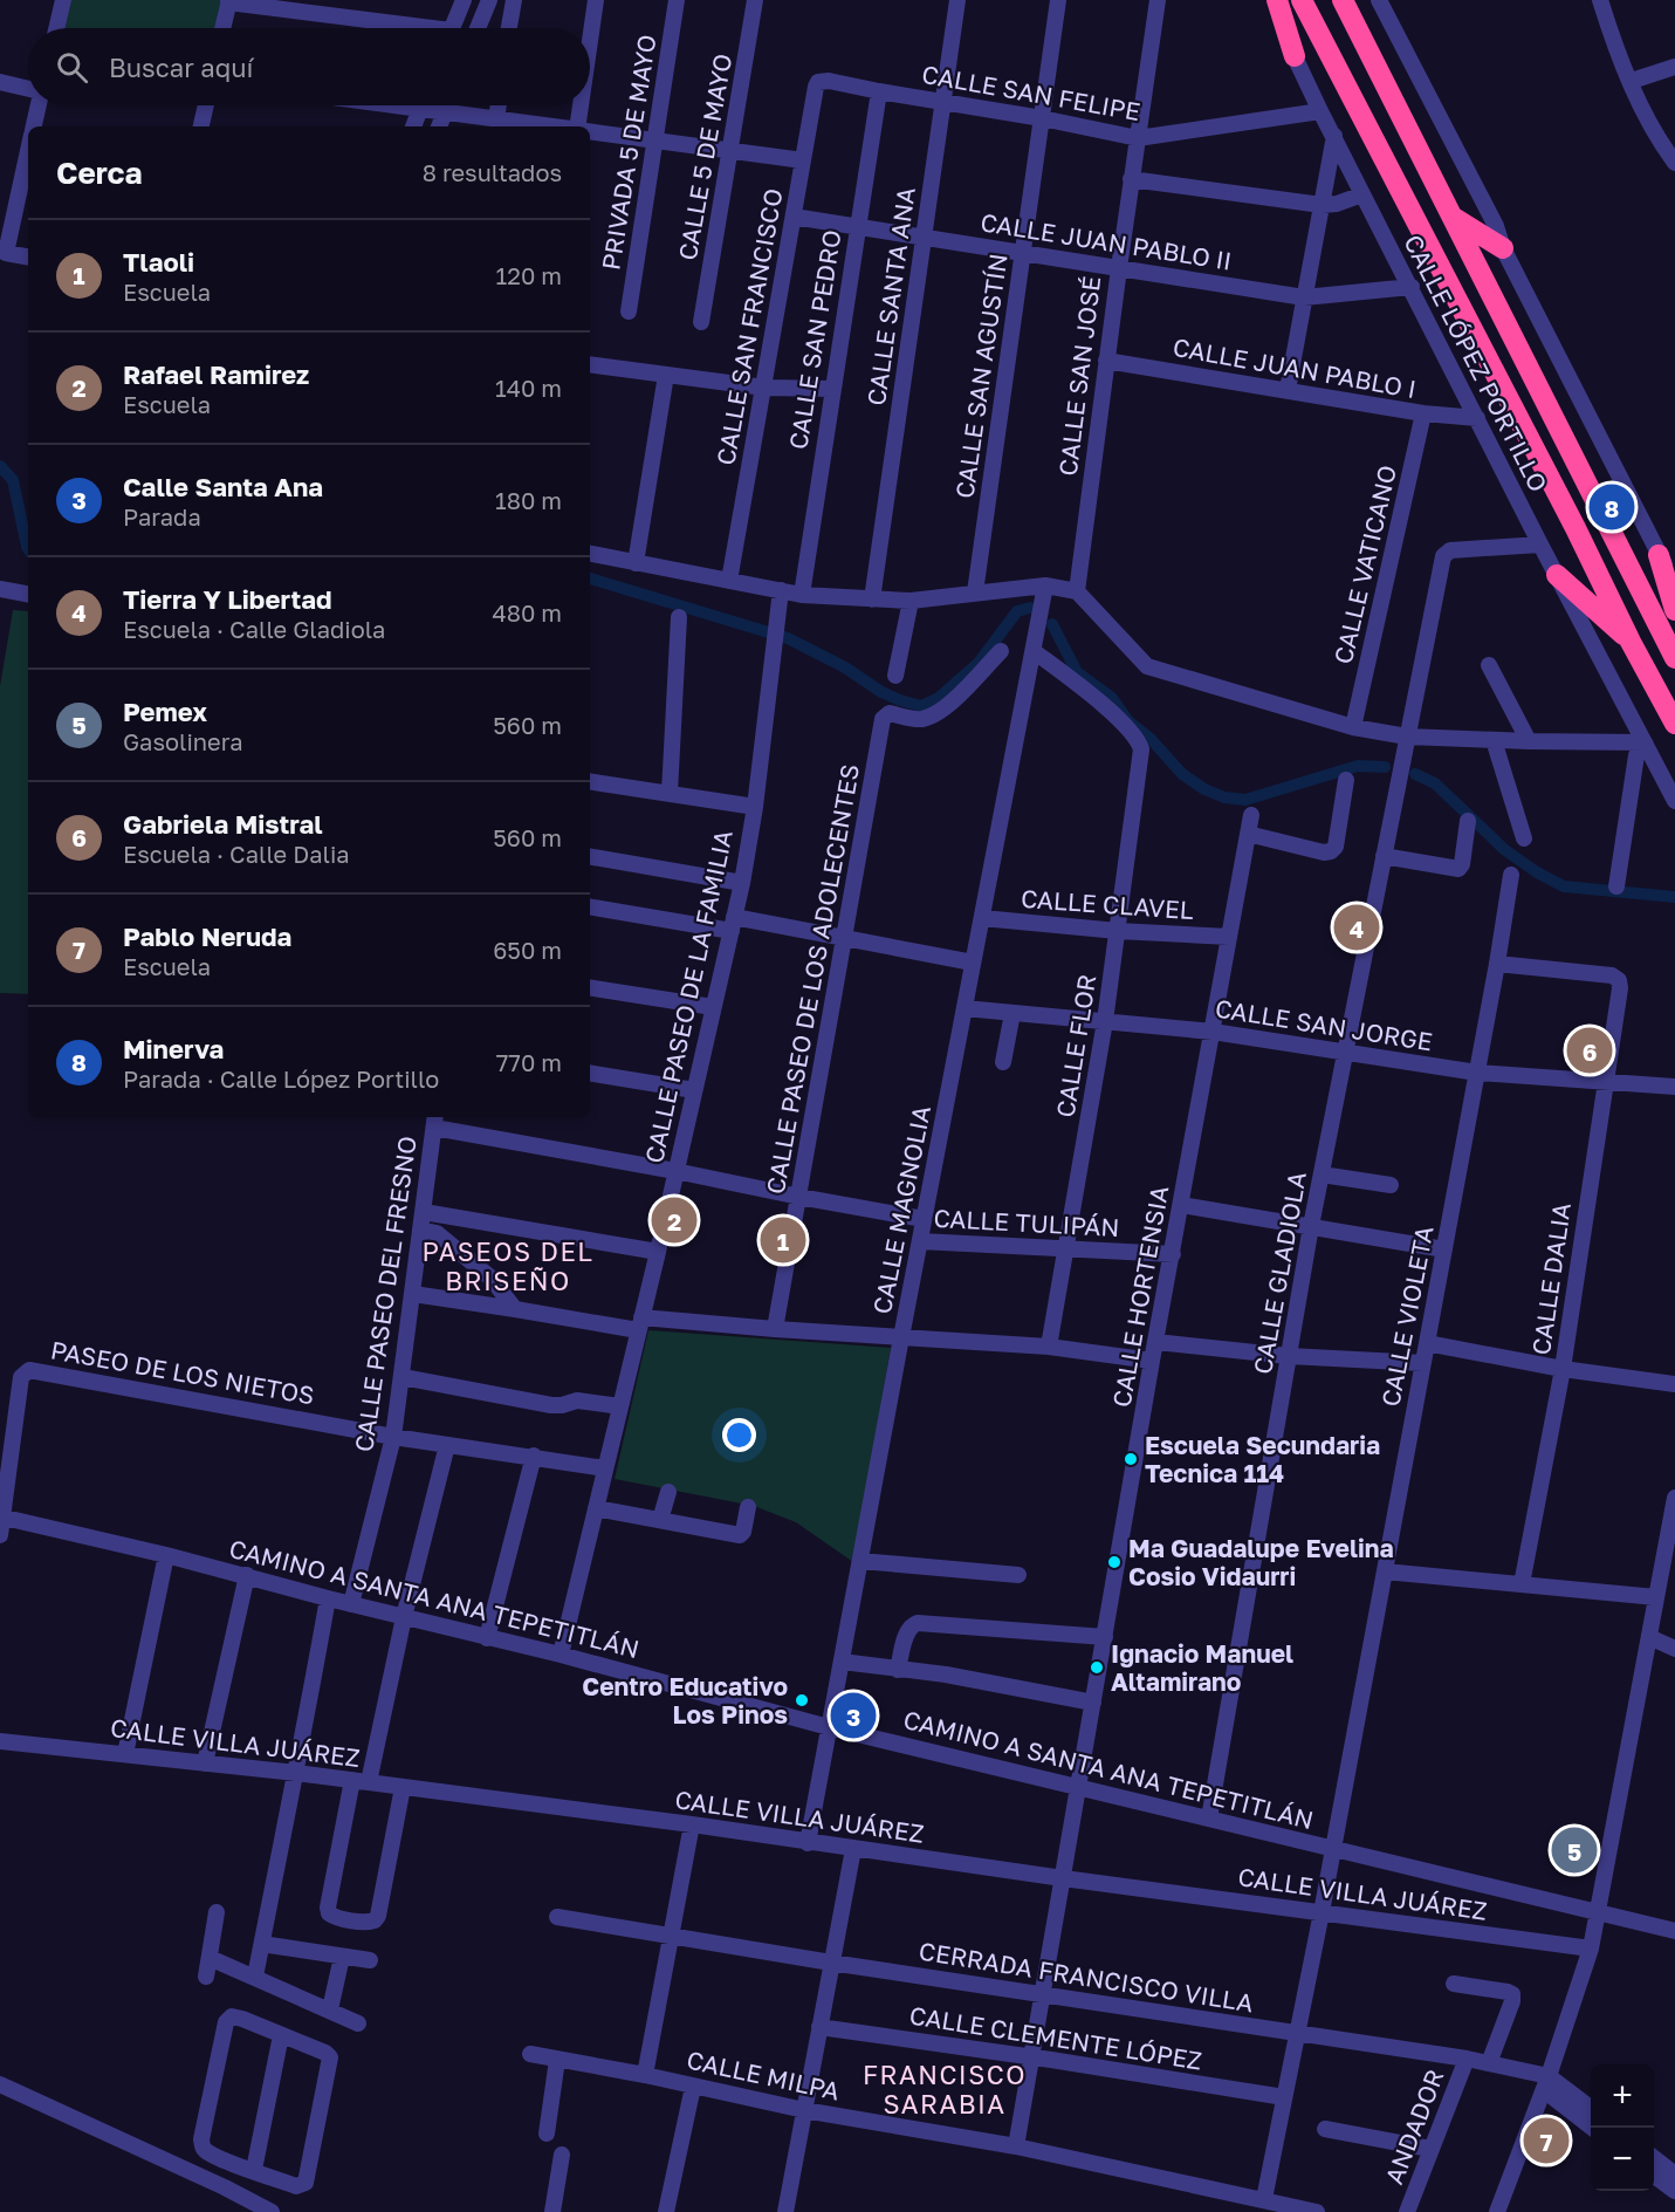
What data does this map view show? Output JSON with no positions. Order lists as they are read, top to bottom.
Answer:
{
  "streets": {
    "street": [
      "CALLE SAN FELIPE",
      "PRIVADA 5 DE MAYO",
      "CALLE 5 DE MAYO",
      "CALLE JUAN PABLO II",
      "CALLE SANTA ANA",
      "CALLE SAN FRANCISCO",
      "CALLE SAN PEDRO",
      "CALLE LÓPEZ PORTILLO",
      "CALLE JUAN PABLO I",
      "CALLE SAN AGUSTÍN",
      "CALLE SAN JOSÉ",
      "CALLE VATICANO",
      "CALLE CLAVEL",
      "CALLE PASEO DE LOS ADOLECENTES",
      "CALLE PASEO DE LA FAMILIA",
      "CALLE SAN JORGE",
      "CALLE FLOR",
      "CALLE MAGNOLIA",
      "CALLE TULIPÁN",
      "CALLE GLADIOLA",
      "CALLE DALIA",
      "CALLE PASEO DEL FRESNO",
      "CALLE HORTENSIA",
      "CALLE VIOLETA",
      "PASEO DE LOS NIETOS",
      "CAMINO A SANTA ANA TEPETITLÁN",
      "CALLE VILLA JUÁREZ",
      "CERRADA FRANCISCO VILLA",
      "CALLE CLEMENTE LÓPEZ",
      "CALLE MILPA",
      "ANDADOR"
    ]
  },
  "crossings": [
    ["CALLE SAN FELIPE", "CALLE SANTA ANA"],
    ["CALLE SAN FELIPE", "CALLE SAN FRANCISCO"],
    ["CALLE SAN FELIPE", "CALLE SAN PEDRO"],
    ["CALLE SAN FELIPE", "CALLE LÓPEZ PORTILLO"],
    ["CALLE SAN FELIPE", "CALLE SAN AGUSTÍN"],
    ["CALLE SAN FELIPE", "CALLE SAN JOSÉ"],
    ["CALLE JUAN PABLO II", "CALLE SANTA ANA"],
    ["CALLE JUAN PABLO II", "CALLE SAN FRANCISCO"],
    ["CALLE JUAN PABLO II", "CALLE SAN PEDRO"],
    ["CALLE JUAN PABLO II", "CALLE LÓPEZ PORTILLO"],
    ["CALLE JUAN PABLO II", "CALLE SAN AGUSTÍN"],
    ["CALLE JUAN PABLO II", "CALLE SAN JOSÉ"],
    ["CALLE LÓPEZ PORTILLO", "CALLE JUAN PABLO I"],
    ["CALLE LÓPEZ PORTILLO", "CALLE GLADIOLA"],
    ["CALLE JUAN PABLO I", "CALLE SAN JOSÉ"],
    ["CALLE JUAN PABLO I", "CALLE VATICANO"],
    ["CALLE CLAVEL", "CALLE FLOR"],
    ["CALLE CLAVEL", "CALLE MAGNOLIA"],
    ["CALLE CLAVEL", "CALLE HORTENSIA"],
    ["CALLE PASEO DE LOS ADOLECENTES", "CALLE TULIPÁN"],
    ["CALLE PASEO DE LA FAMILIA", "CALLE TULIPÁN"],
    ["CALLE PASEO DE LA FAMILIA", "CAMINO A SANTA ANA TEPETITLÁN"],
    ["CALLE SAN JORGE", "CALLE FLOR"],
    ["CALLE SAN JORGE", "CALLE MAGNOLIA"],
    ["CALLE SAN JORGE", "CALLE GLADIOLA"],
    ["CALLE SAN JORGE", "CALLE DALIA"],
    ["CALLE SAN JORGE", "CALLE HORTENSIA"],
    ["CALLE SAN JORGE", "CALLE VIOLETA"],
    ["CALLE FLOR", "CALLE MAGNOLIA"],
    ["CALLE FLOR", "CALLE TULIPÁN"],
    ["CALLE MAGNOLIA", "CALLE TULIPÁN"],
    ["CALLE MAGNOLIA", "CAMINO A SANTA ANA TEPETITLÁN"],
    ["CALLE MAGNOLIA", "CALLE VILLA JUÁREZ"],
    ["CALLE TULIPÁN", "CALLE PASEO DEL FRESNO"],
    ["CALLE TULIPÁN", "CALLE HORTENSIA"],
    ["CALLE GLADIOLA", "CAMINO A SANTA ANA TEPETITLÁN"],
    ["CALLE DALIA", "CALLE VIOLETA"],
    ["CALLE PASEO DEL FRESNO", "PASEO DE LOS NIETOS"],
    ["CALLE PASEO DEL FRESNO", "CAMINO A SANTA ANA TEPETITLÁN"],
    ["CALLE HORTENSIA", "CAMINO A SANTA ANA TEPETITLÁN"],
    ["CALLE HORTENSIA", "CALLE VILLA JUÁREZ"],
    ["CALLE HORTENSIA", "CERRADA FRANCISCO VILLA"],
    ["CALLE HORTENSIA", "CALLE CLEMENTE LÓPEZ"],
    ["CALLE HORTENSIA", "CALLE MILPA"],
    ["CALLE VIOLETA", "CAMINO A SANTA ANA TEPETITLÁN"],
    ["CALLE VIOLETA", "CALLE VILLA JUÁREZ"],
    ["CALLE VIOLETA", "CERRADA FRANCISCO VILLA"],
    ["CALLE VIOLETA", "CALLE CLEMENTE LÓPEZ"],
    ["CALLE VIOLETA", "CALLE MILPA"],
    ["PASEO DE LOS NIETOS", "CAMINO A SANTA ANA TEPETITLÁN"],
    ["CERRADA FRANCISCO VILLA", "ANDADOR"]
  ],
  "districts": ["PASEOS DEL BRISEÑO", "FRANCISCO SARABIA"],
  "places": [
    "Escuela Secundaria Tecnica 114",
    "Ma Guadalupe Evelina Cosio Vidaurri",
    "Ignacio Manuel Altamirano",
    "Centro Educativo Los Pinos"
  ],
  "page": {
    "search": "Buscar aquí",
    "heading": ["Cerca", "8 resultados"],
    "list": [
      {
        "mark": "1",
        "name": "Tlaoli",
        "note": "Escuela",
        "value": "120 m"
      },
      {
        "mark": "2",
        "name": "Rafael Ramirez",
        "note": "Escuela",
        "value": "140 m"
      },
      {
        "mark": "3",
        "name": "Calle Santa Ana",
        "note": "Parada",
        "value": "180 m"
      },
      {
        "mark": "4",
        "name": "Tierra Y Libertad",
        "note": "Escuela · Calle Gladiola",
        "value": "480 m"
      },
      {
        "mark": "5",
        "name": "Pemex",
        "note": "Gasolinera",
        "value": "560 m"
      },
      {
        "mark": "6",
        "name": "Gabriela Mistral",
        "note": "Escuela · Calle Dalia",
        "value": "560 m"
      },
      {
        "mark": "7",
        "name": "Pablo Neruda",
        "note": "Escuela",
        "value": "650 m"
      },
      {
        "mark": "8",
        "name": "Minerva",
        "note": "Parada · Calle López Portillo",
        "value": "770 m"
      }
    ],
    "pins": [
      "8",
      "4",
      "6",
      "2",
      "1",
      "3",
      "5",
      "7"
    ],
    "map_buttons": ["+", "−"]
  }
}
